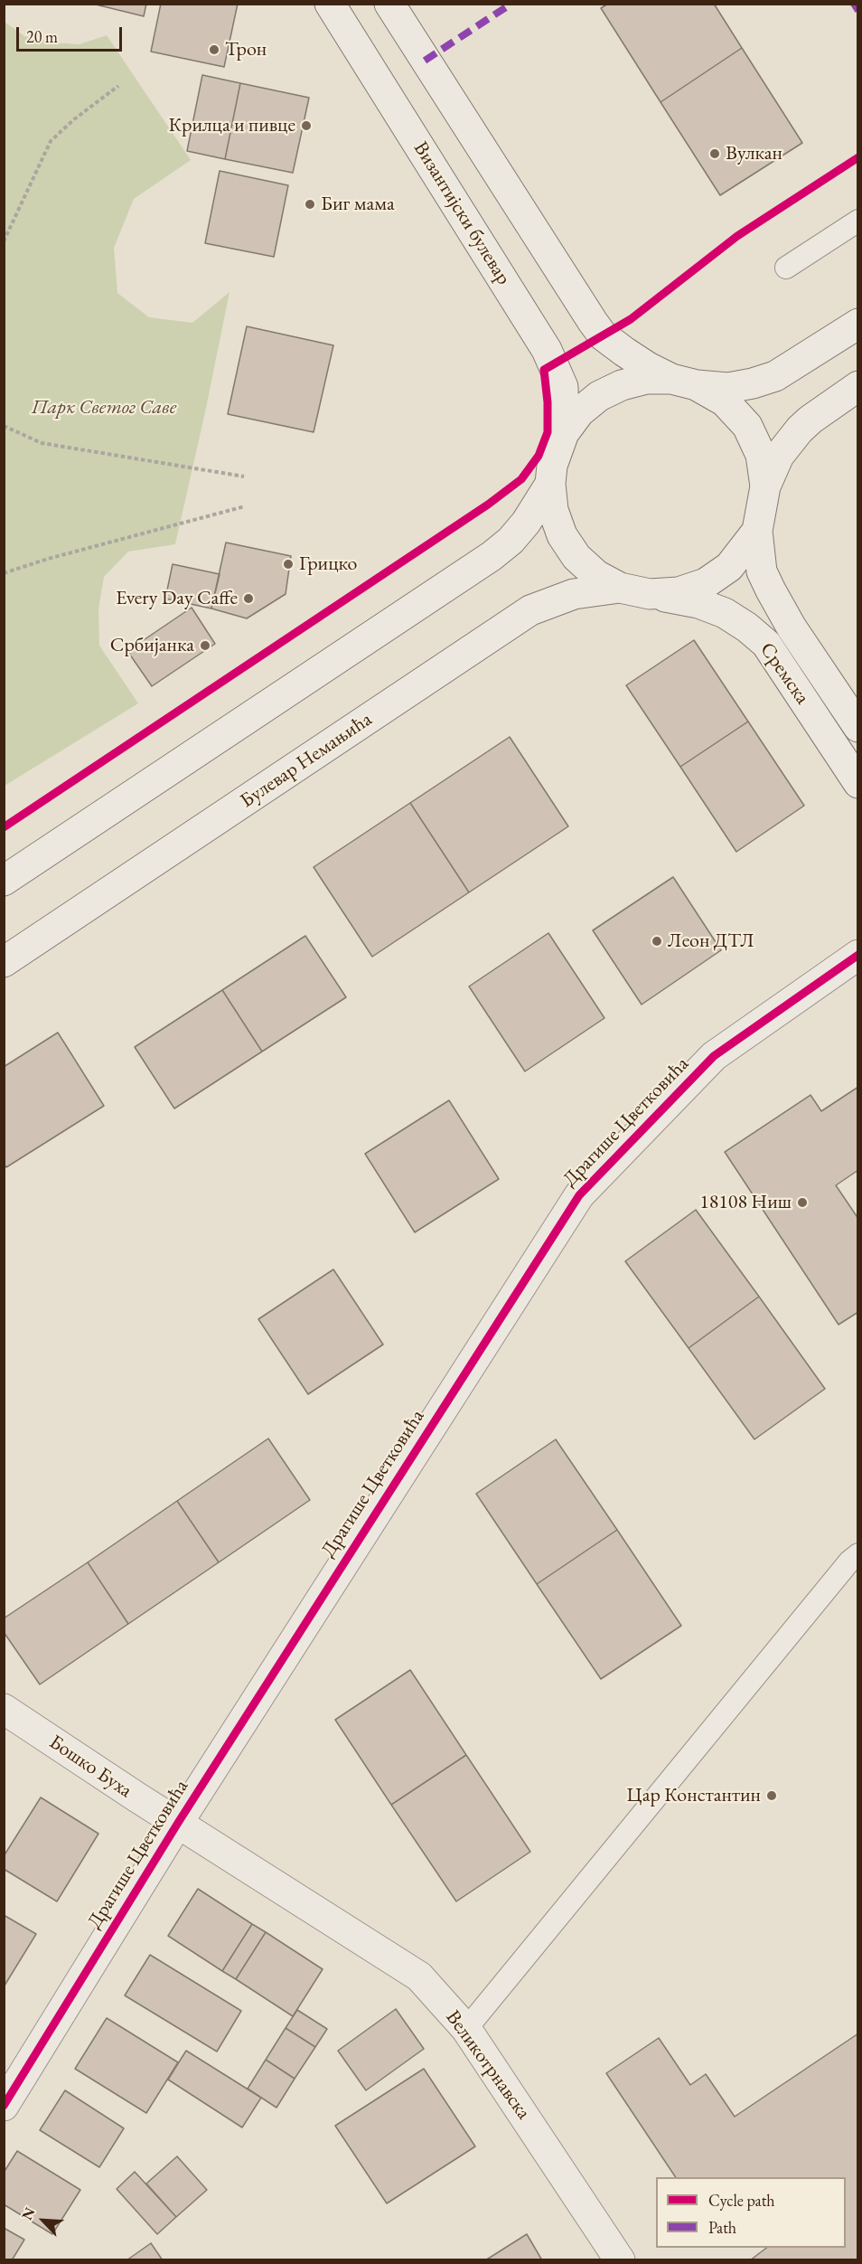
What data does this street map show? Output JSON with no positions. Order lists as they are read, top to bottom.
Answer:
{
  "streets": {
    "street": [
      "Византијски булевар",
      "Сремска",
      "Булевар Немањића",
      "Драгише Цветковића",
      "Бошко Буха",
      "Великотрнавска"
    ]
  },
  "crossings": [
    ["Византијски булевар", "Булевар Немањића"],
    ["Сремска", "Булевар Немањића"],
    ["Драгише Цветковића", "Бошко Буха"],
    ["Драгише Цветковића", "Великотрнавска"],
    ["Бошко Буха", "Великотрнавска"]
  ],
  "parks": ["Парк Светог Саве"],
  "places": [
    "Трон",
    "Крилца и пивце",
    "Вулкан",
    "Биг мама",
    "Грицко",
    "Every Day Caffe",
    "Србијанка",
    "Леон ДТЛ",
    "18108 Ниш",
    "Цар Константин"
  ],
  "legend": ["Cycle path", "Path"],
  "scale_bar": "20 m",
  "north": "top left"
}
